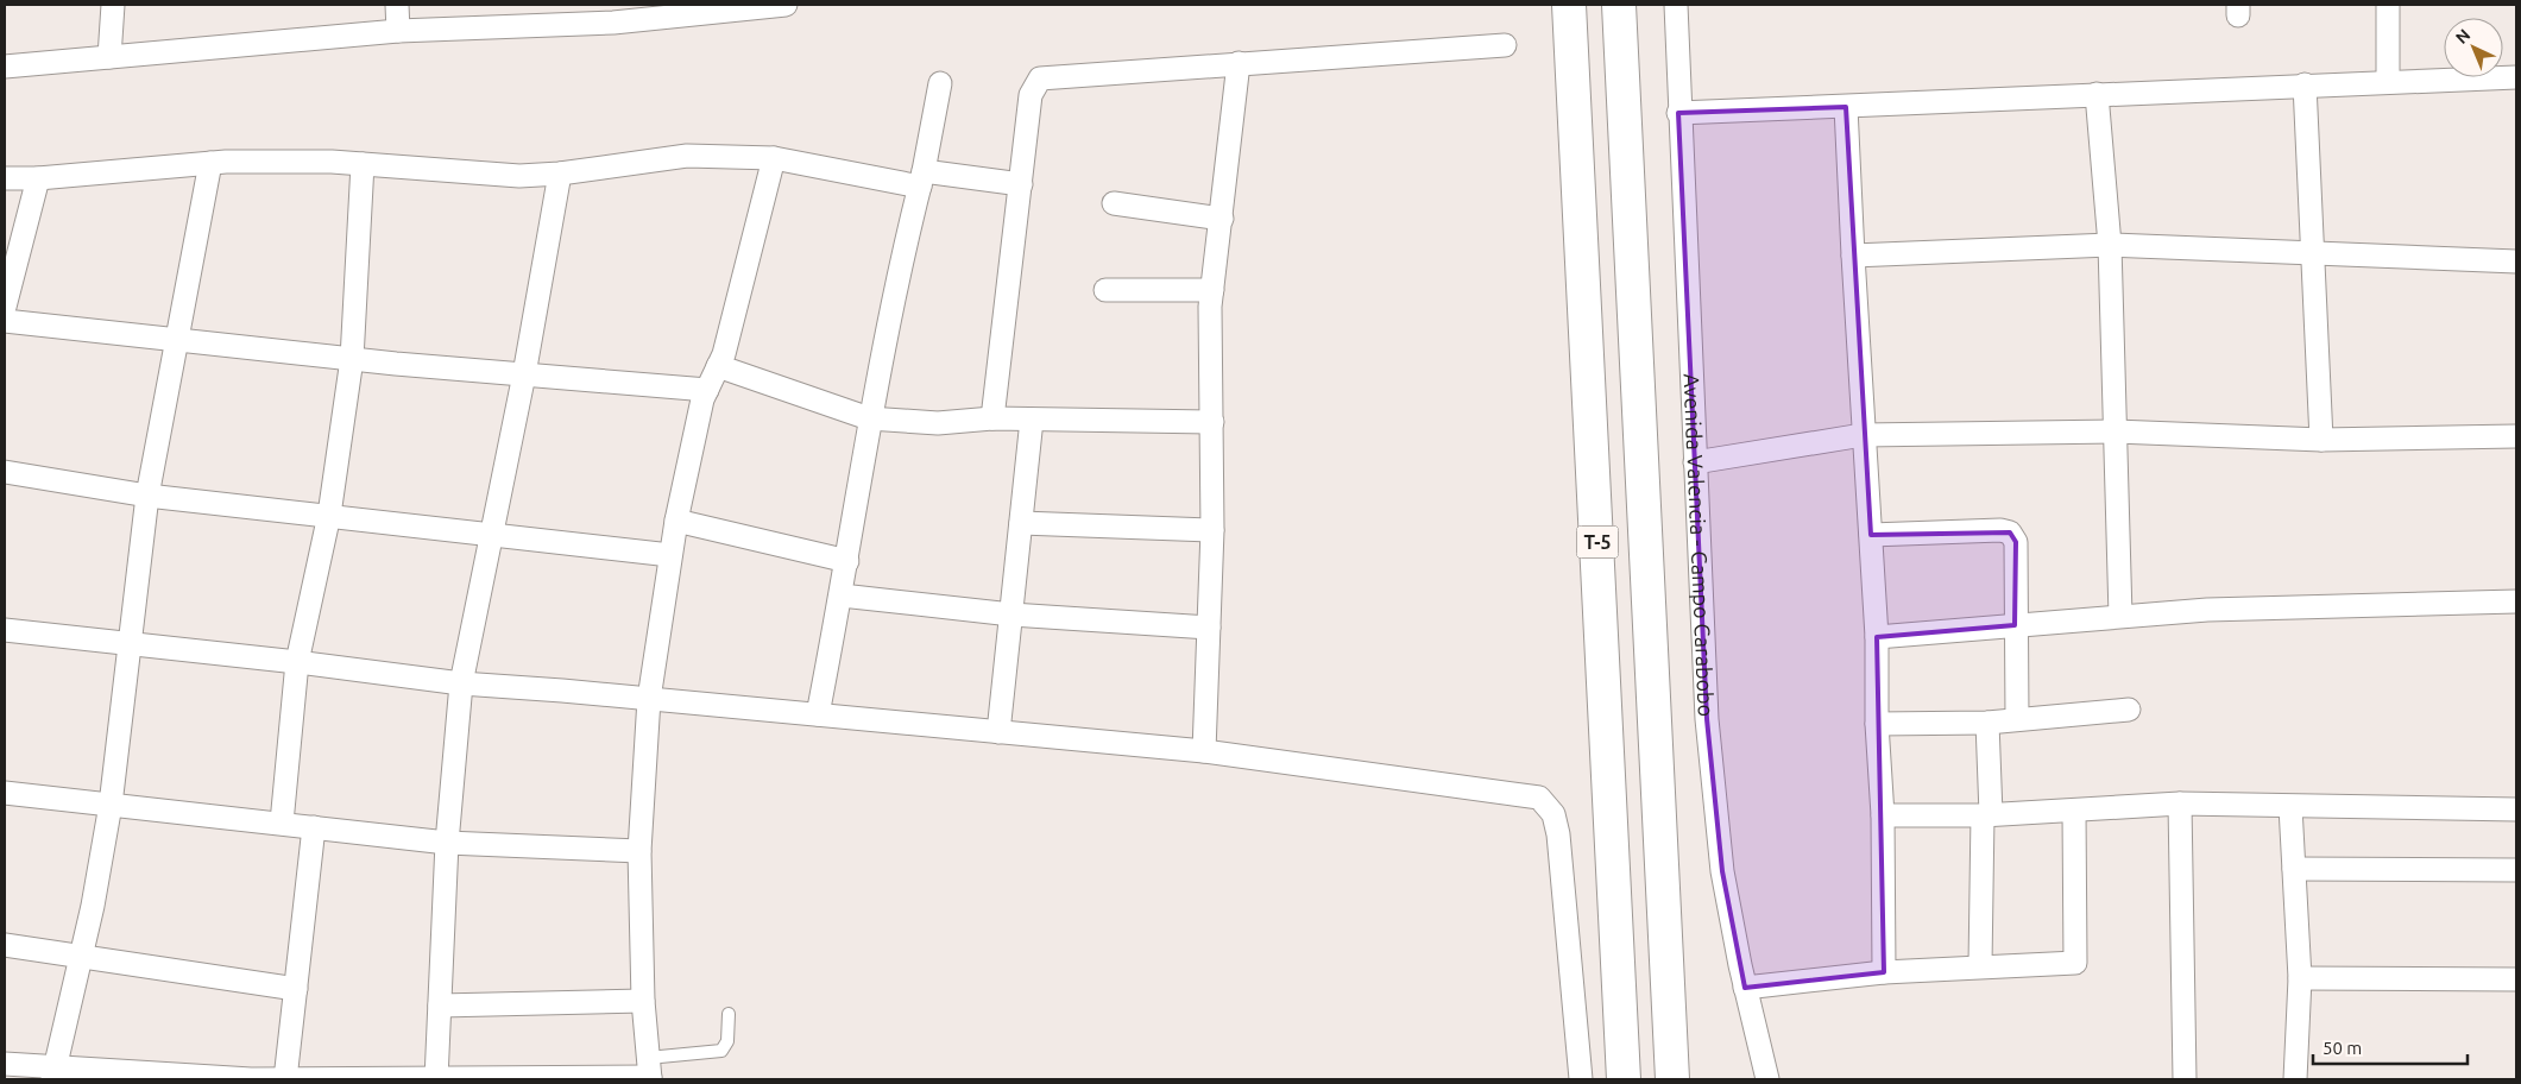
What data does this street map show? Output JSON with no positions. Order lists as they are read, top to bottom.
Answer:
{
  "streets": {
    "highway": ["T-5"],
    "street": ["Avenida Valencia - Campo Carabobo"]
  },
  "scale_bar": "50 m",
  "north": "top left"
}
